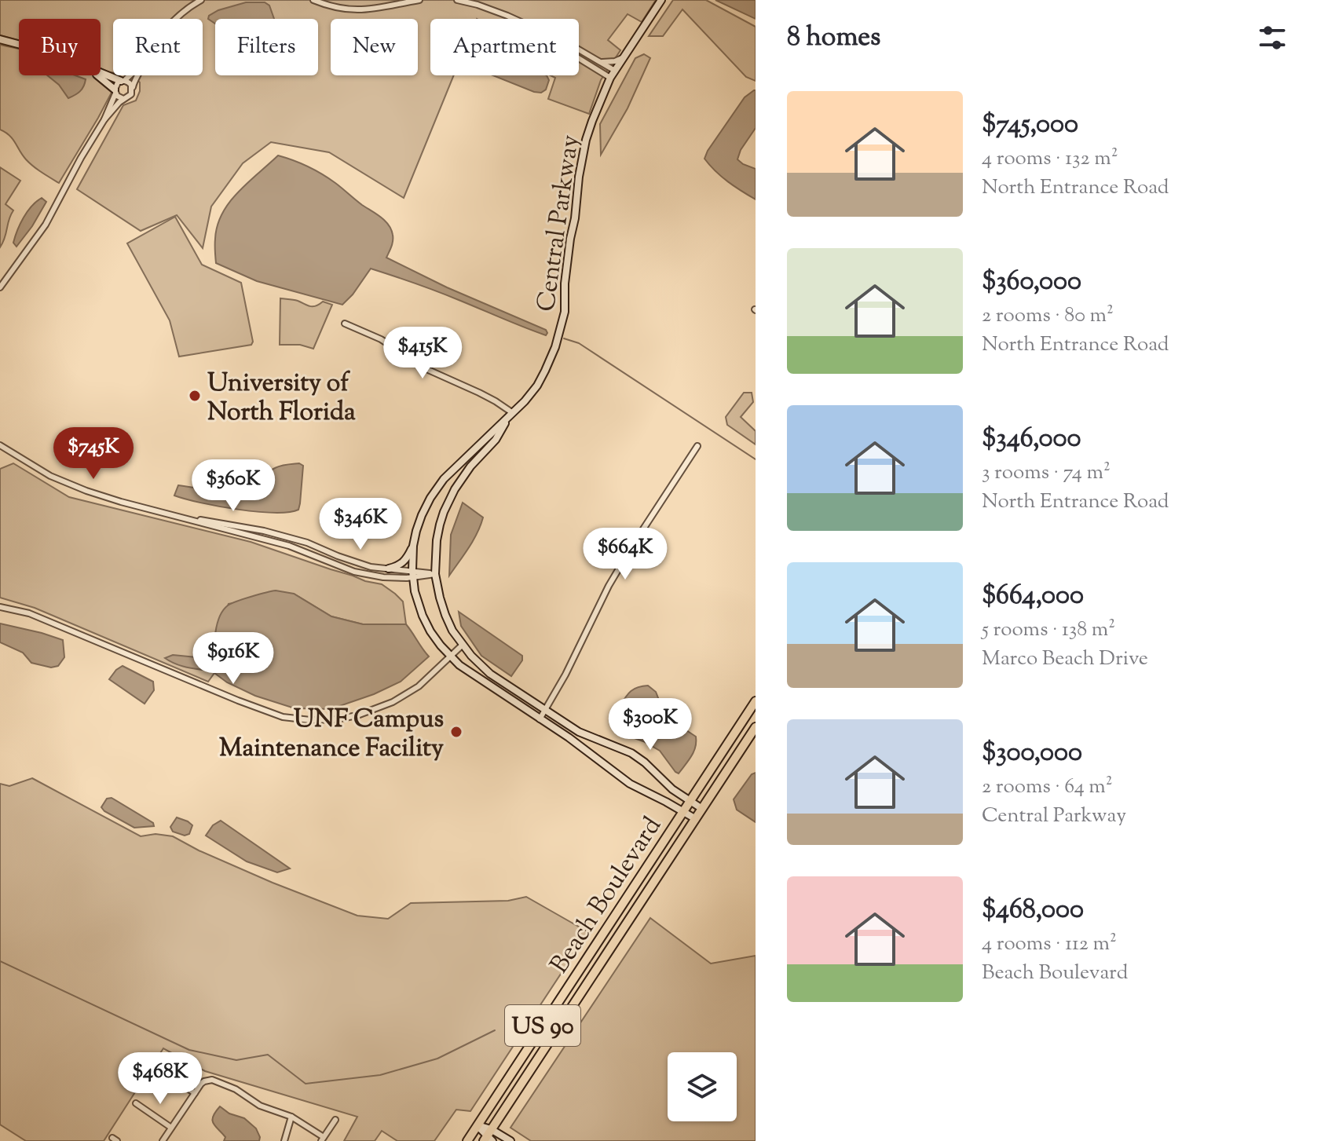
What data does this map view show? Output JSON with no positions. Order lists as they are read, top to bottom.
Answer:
{
  "streets": {
    "highway": ["Beach Boulevard", "US 90"],
    "street": ["Central Parkway"]
  },
  "crossings": [
    ["Central Parkway", "Beach Boulevard"],
    ["Central Parkway", "US 90"]
  ],
  "places": ["University of North Florida", "UNF Campus Maintenance Facility"],
  "page": {
    "heading": "8 homes",
    "chip": [
      "Buy",
      "Rent",
      "Filters",
      "New",
      "Apartment"
    ],
    "list": [
      {
        "name": "$745,000",
        "note": "4 rooms · 132 m² · North Entrance Road"
      },
      {
        "name": "$360,000",
        "note": "2 rooms · 80 m² · North Entrance Road"
      },
      {
        "name": "$346,000",
        "note": "3 rooms · 74 m² · North Entrance Road"
      },
      {
        "name": "$664,000",
        "note": "5 rooms · 138 m² · Marco Beach Drive"
      },
      {
        "name": "$300,000",
        "note": "2 rooms · 64 m² · Central Parkway"
      },
      {
        "name": "$468,000",
        "note": "4 rooms · 112 m² · Beach Boulevard"
      }
    ],
    "price": [
      "$415K",
      "$745K",
      "$360K",
      "$346K",
      "$664K",
      "$916K",
      "$300K",
      "$468K"
    ]
  }
}
